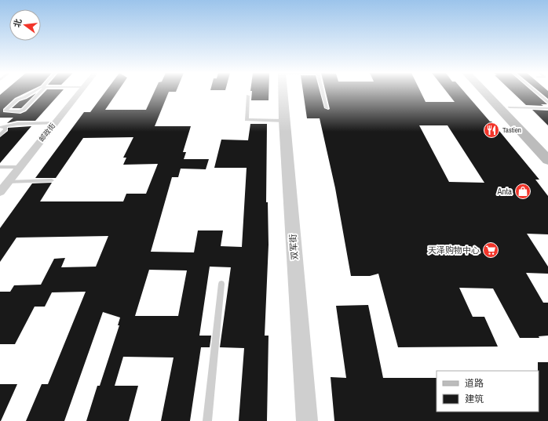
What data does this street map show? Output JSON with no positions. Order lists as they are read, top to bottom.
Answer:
{
  "streets": {
    "street": ["邮政街", "双军街"]
  },
  "places": {
    "restaurant": ["Tastien"],
    "shop": ["Anta"],
    "supermarket": ["天泽购物中心"]
  },
  "legend": ["道路", "建筑"],
  "north": "left"
}
